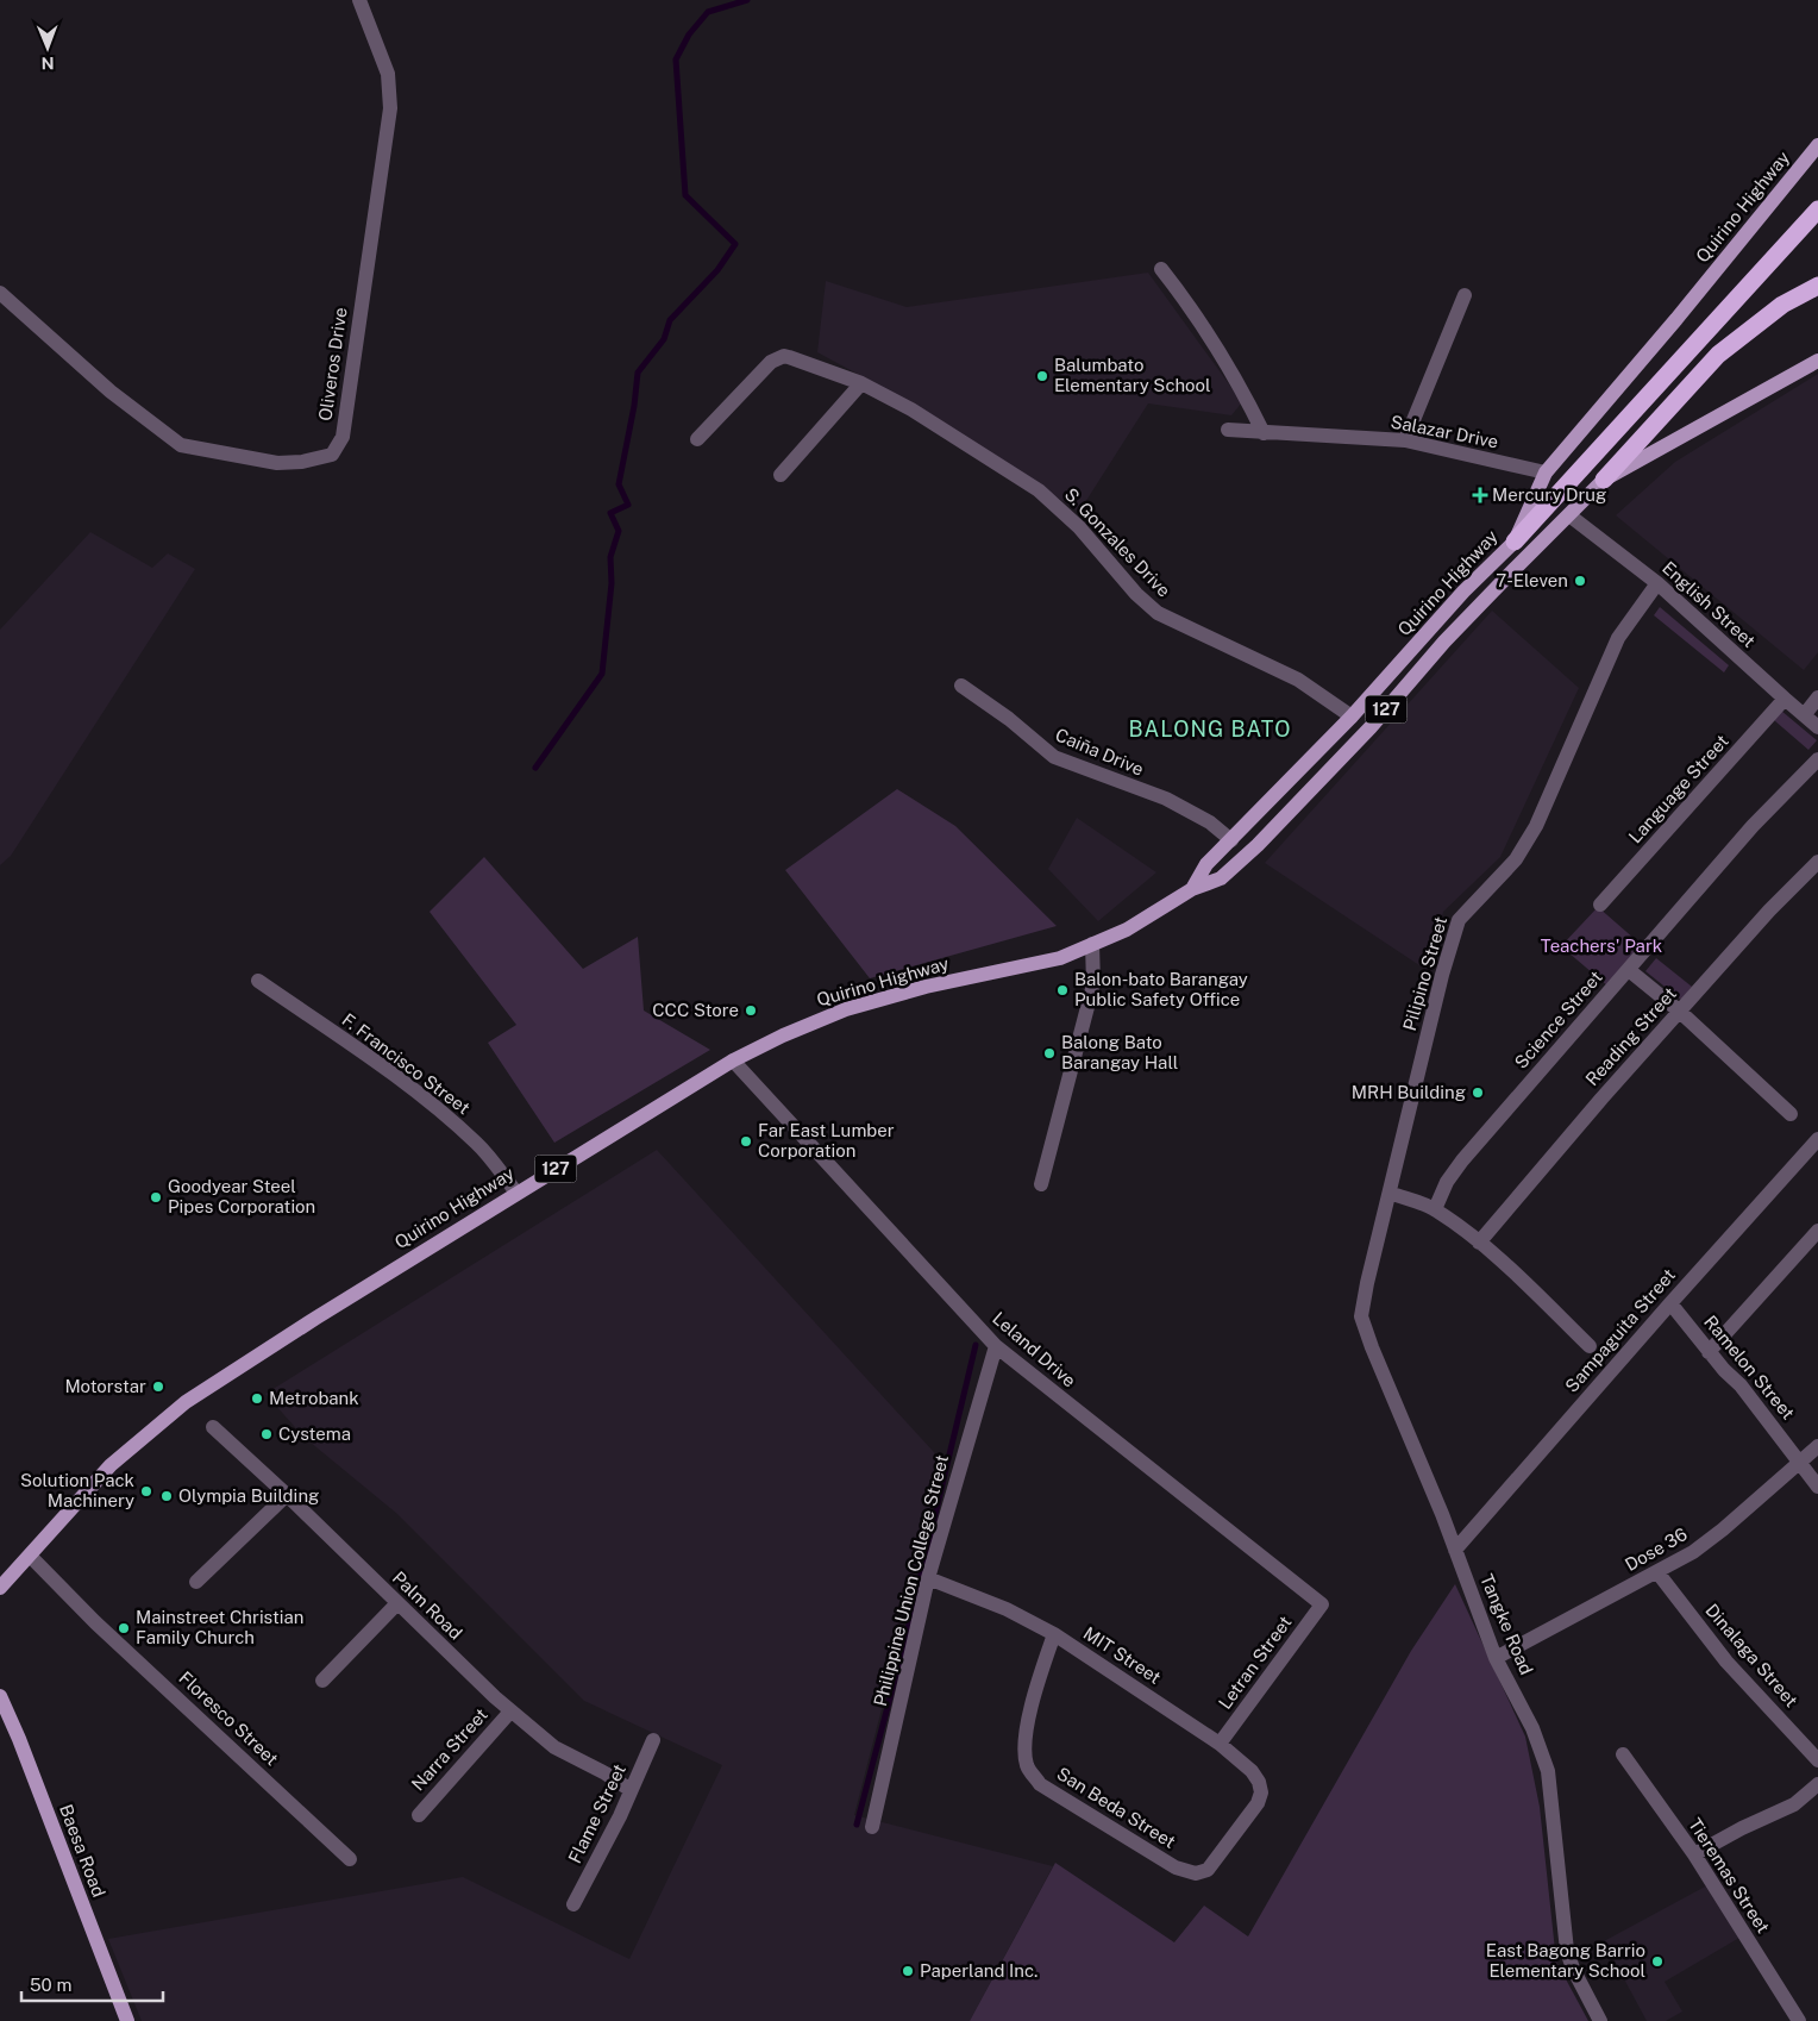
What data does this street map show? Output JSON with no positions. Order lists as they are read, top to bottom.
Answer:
{
  "streets": {
    "main road": ["Quirino Highway", "127", "Baesa Road"],
    "street": [
      "Oliveros Drive",
      "Salazar Drive",
      "S. Gonzales Drive",
      "English Street",
      "Caiña Drive",
      "Language Street",
      "Pilipino Street",
      "Science Street",
      "Reading Street",
      "F. Francisco Street",
      "Sampaguita Street",
      "Leland Drive",
      "Ramelon Street",
      "Dose 36",
      "Philippine Union College Street",
      "Palm Road",
      "Tangke Road",
      "MIT Street",
      "Dinalaga Street",
      "Letran Street",
      "Floresco Street",
      "Narra Street",
      "San Beda Street",
      "Flame Street",
      "Tieremas Street"
    ]
  },
  "crossings": [
    ["Quirino Highway", "Salazar Drive"],
    ["Quirino Highway", "S. Gonzales Drive"],
    ["Quirino Highway", "English Street"],
    ["Quirino Highway", "Caiña Drive"],
    ["Quirino Highway", "F. Francisco Street"],
    ["Quirino Highway", "Leland Drive"],
    ["Quirino Highway", "Floresco Street"],
    ["English Street", "Language Street"],
    ["English Street", "Pilipino Street"],
    ["Pilipino Street", "Tangke Road"],
    ["Sampaguita Street", "Ramelon Street"],
    ["Sampaguita Street", "Tangke Road"],
    ["Leland Drive", "Philippine Union College Street"],
    ["Leland Drive", "Letran Street"],
    ["Ramelon Street", "Dose 36"],
    ["Dose 36", "Tangke Road"],
    ["Dose 36", "Dinalaga Street"],
    ["Philippine Union College Street", "MIT Street"],
    ["Palm Road", "Narra Street"],
    ["Palm Road", "Flame Street"],
    ["MIT Street", "Letran Street"],
    ["MIT Street", "San Beda Street"]
  ],
  "districts": ["BALONG BATO"],
  "parks": ["Teachers' Park"],
  "places": {
    "other": [
      "Balumbato Elementary School",
      "7-Eleven",
      "Balon-bato Barangay Public Safety Office",
      "CCC Store",
      "Balong Bato Barangay Hall",
      "MRH Building",
      "Far East Lumber Corporation",
      "Goodyear Steel Pipes Corporation",
      "Motorstar",
      "Metrobank",
      "Cystema",
      "Solution Pack Machinery",
      "Olympia Building",
      "Mainstreet Christian Family Church",
      "East Bagong Barrio Elementary School",
      "Paperland Inc."
    ],
    "health": ["Mercury Drug"]
  },
  "scale_bar": "50 m",
  "north": "bottom"
}
